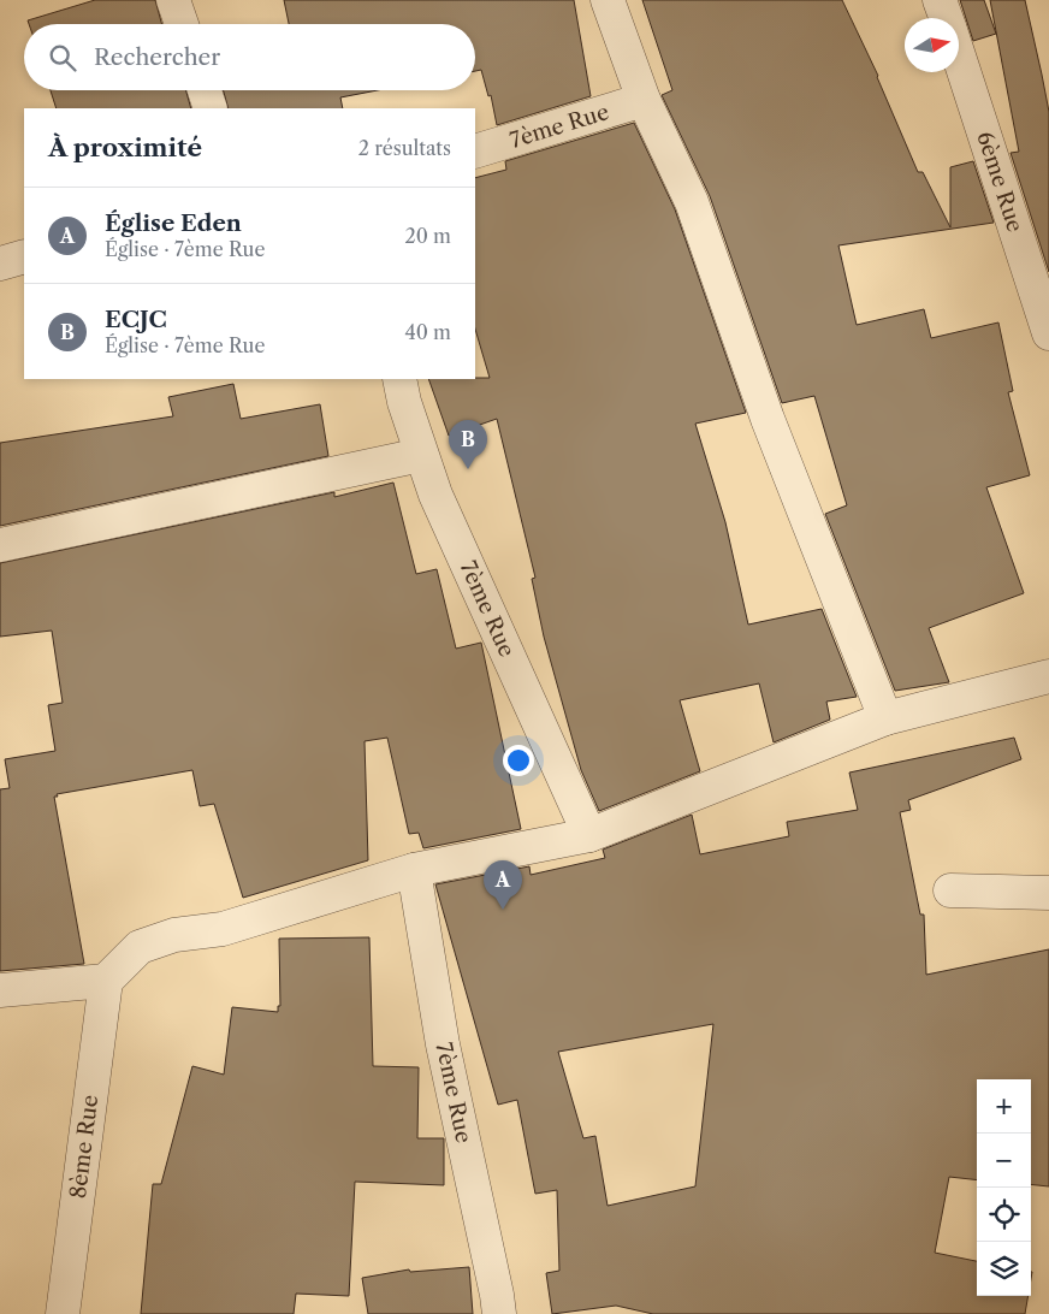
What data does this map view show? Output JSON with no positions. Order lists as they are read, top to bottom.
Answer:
{
  "streets": {
    "street": ["7ème Rue", "6ème Rue", "8ème Rue"]
  },
  "north": "right",
  "page": {
    "search": "Rechercher",
    "heading": ["À proximité", "2 résultats"],
    "list": [
      {
        "mark": "A",
        "name": "Église Eden",
        "note": "Église · 7ème Rue",
        "value": "20 m"
      },
      {
        "mark": "B",
        "name": "ECJC",
        "note": "Église · 7ème Rue",
        "value": "40 m"
      }
    ],
    "pins": ["B", "A"],
    "map_buttons": ["+", "−"]
  }
}
